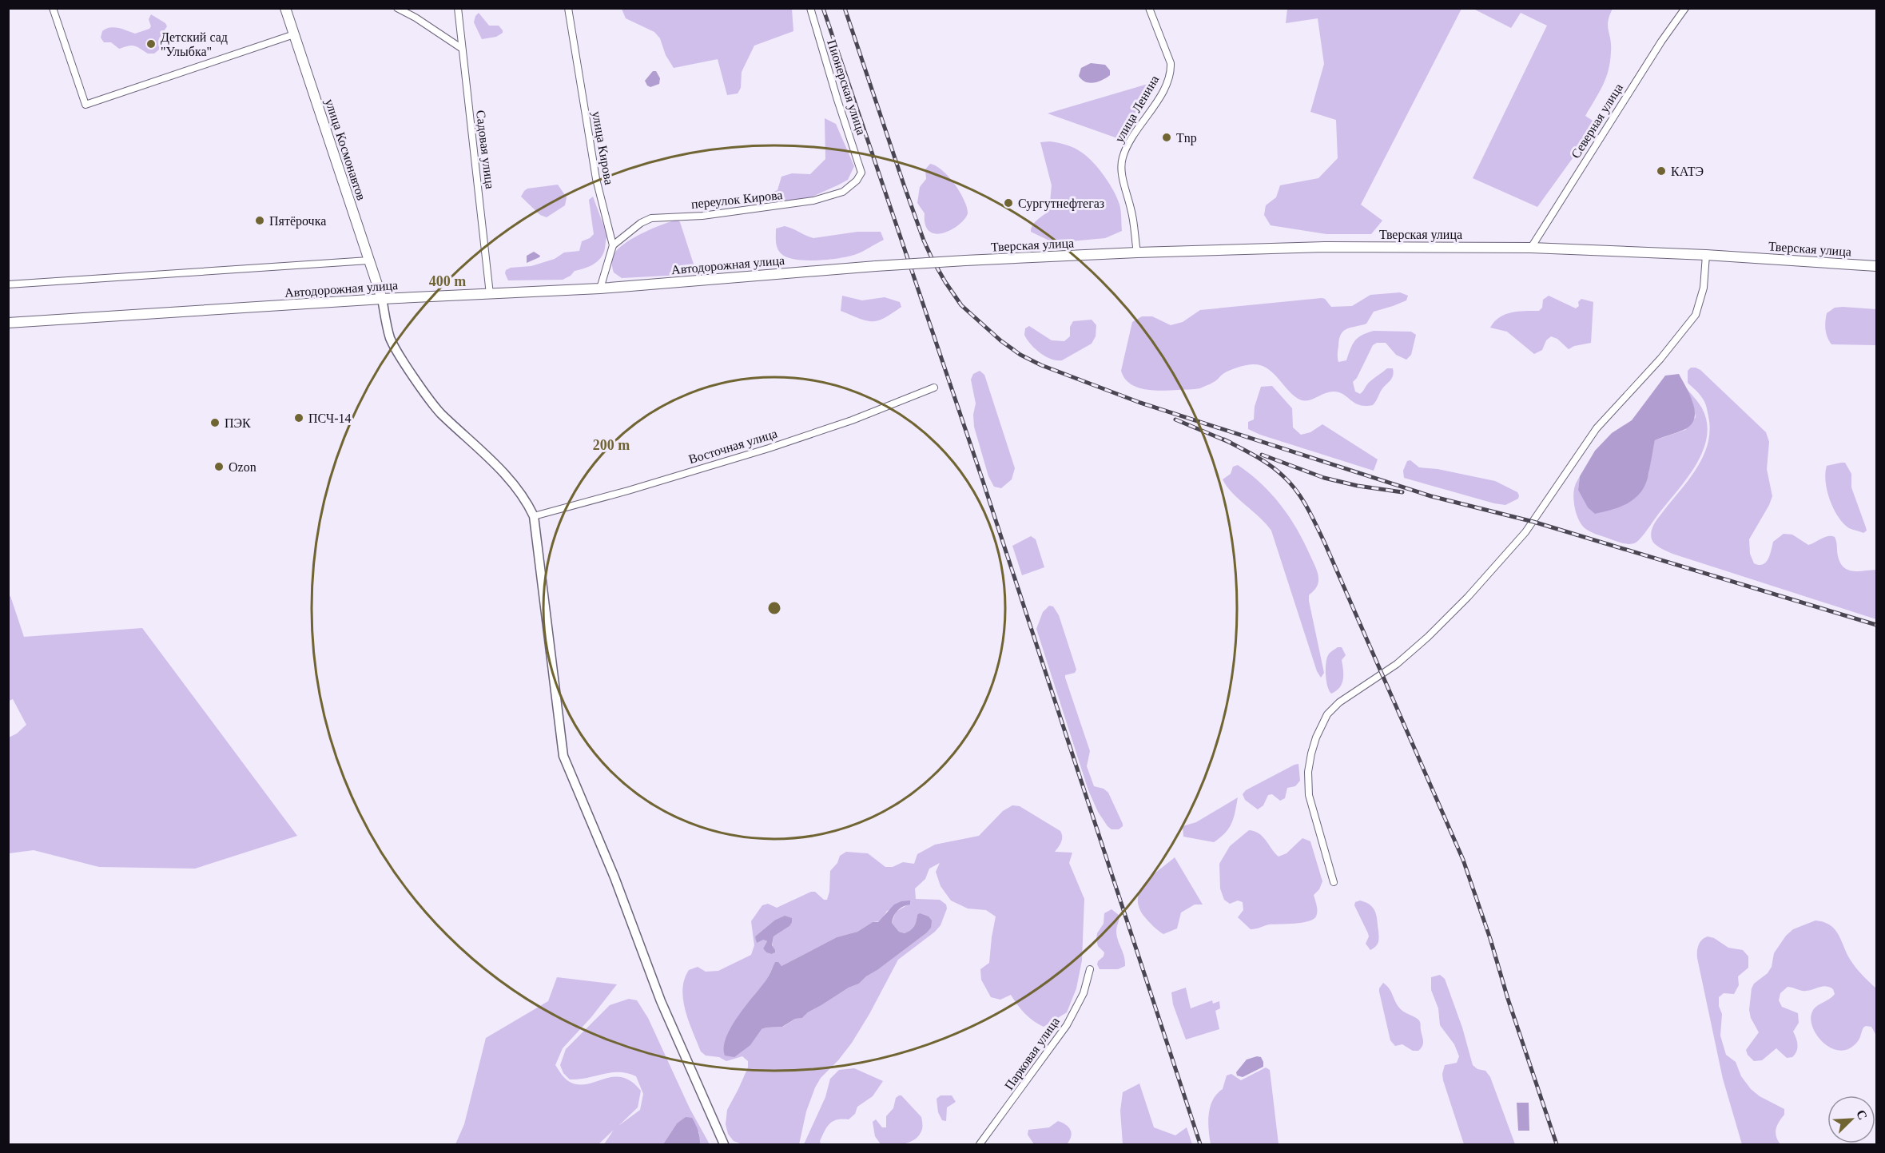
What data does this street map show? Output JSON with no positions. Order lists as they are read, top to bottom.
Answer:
{
  "streets": {
    "main road": ["улица Космонавтов", "Тверская улица", "Автодорожная улица"],
    "street": [
      "Пионерская улица",
      "улица Ленина",
      "Северная улица",
      "улица Кирова",
      "Садовая улица",
      "переулок Кирова",
      "Восточная улица",
      "Парковая улица"
    ]
  },
  "crossings": [
    ["Пионерская улица", "переулок Кирова"],
    ["улица Ленина", "Тверская улица"],
    ["Северная улица", "Тверская улица"],
    ["улица Кирова", "переулок Кирова"],
    ["улица Кирова", "Автодорожная улица"],
    ["улица Космонавтов", "Автодорожная улица"],
    ["Садовая улица", "Автодорожная улица"],
    ["Тверская улица", "Автодорожная улица"]
  ],
  "places": [
    "Детский сад \"Улыбка\"",
    "Tnp",
    "КАТЭ",
    "Сургутнефтегаз",
    "Пятёрочка",
    "ПСЧ-14",
    "ПЭК",
    "Ozon"
  ],
  "north": "top right",
  "rings": ["400 m", "200 m"]
}
